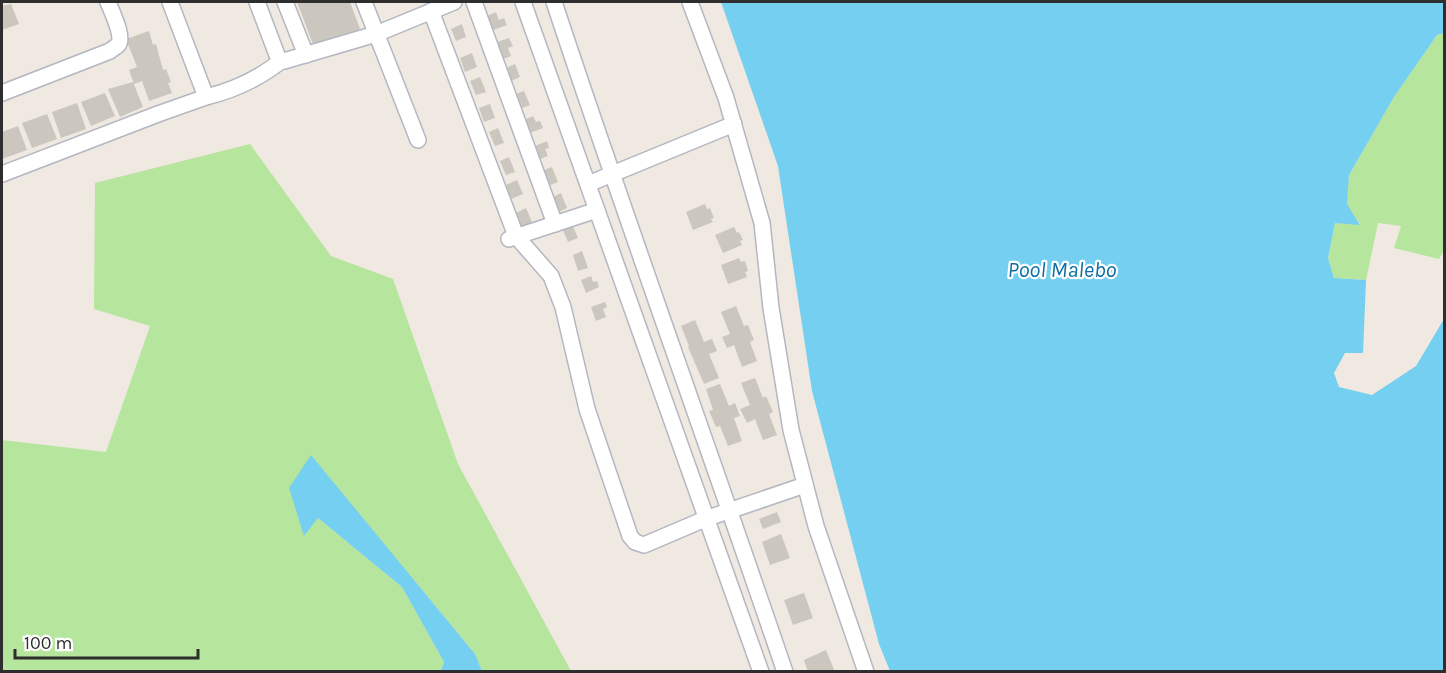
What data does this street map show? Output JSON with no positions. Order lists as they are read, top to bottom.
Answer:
{
  "water": ["Pool Malebo"],
  "scale_bar": "100 m"
}
